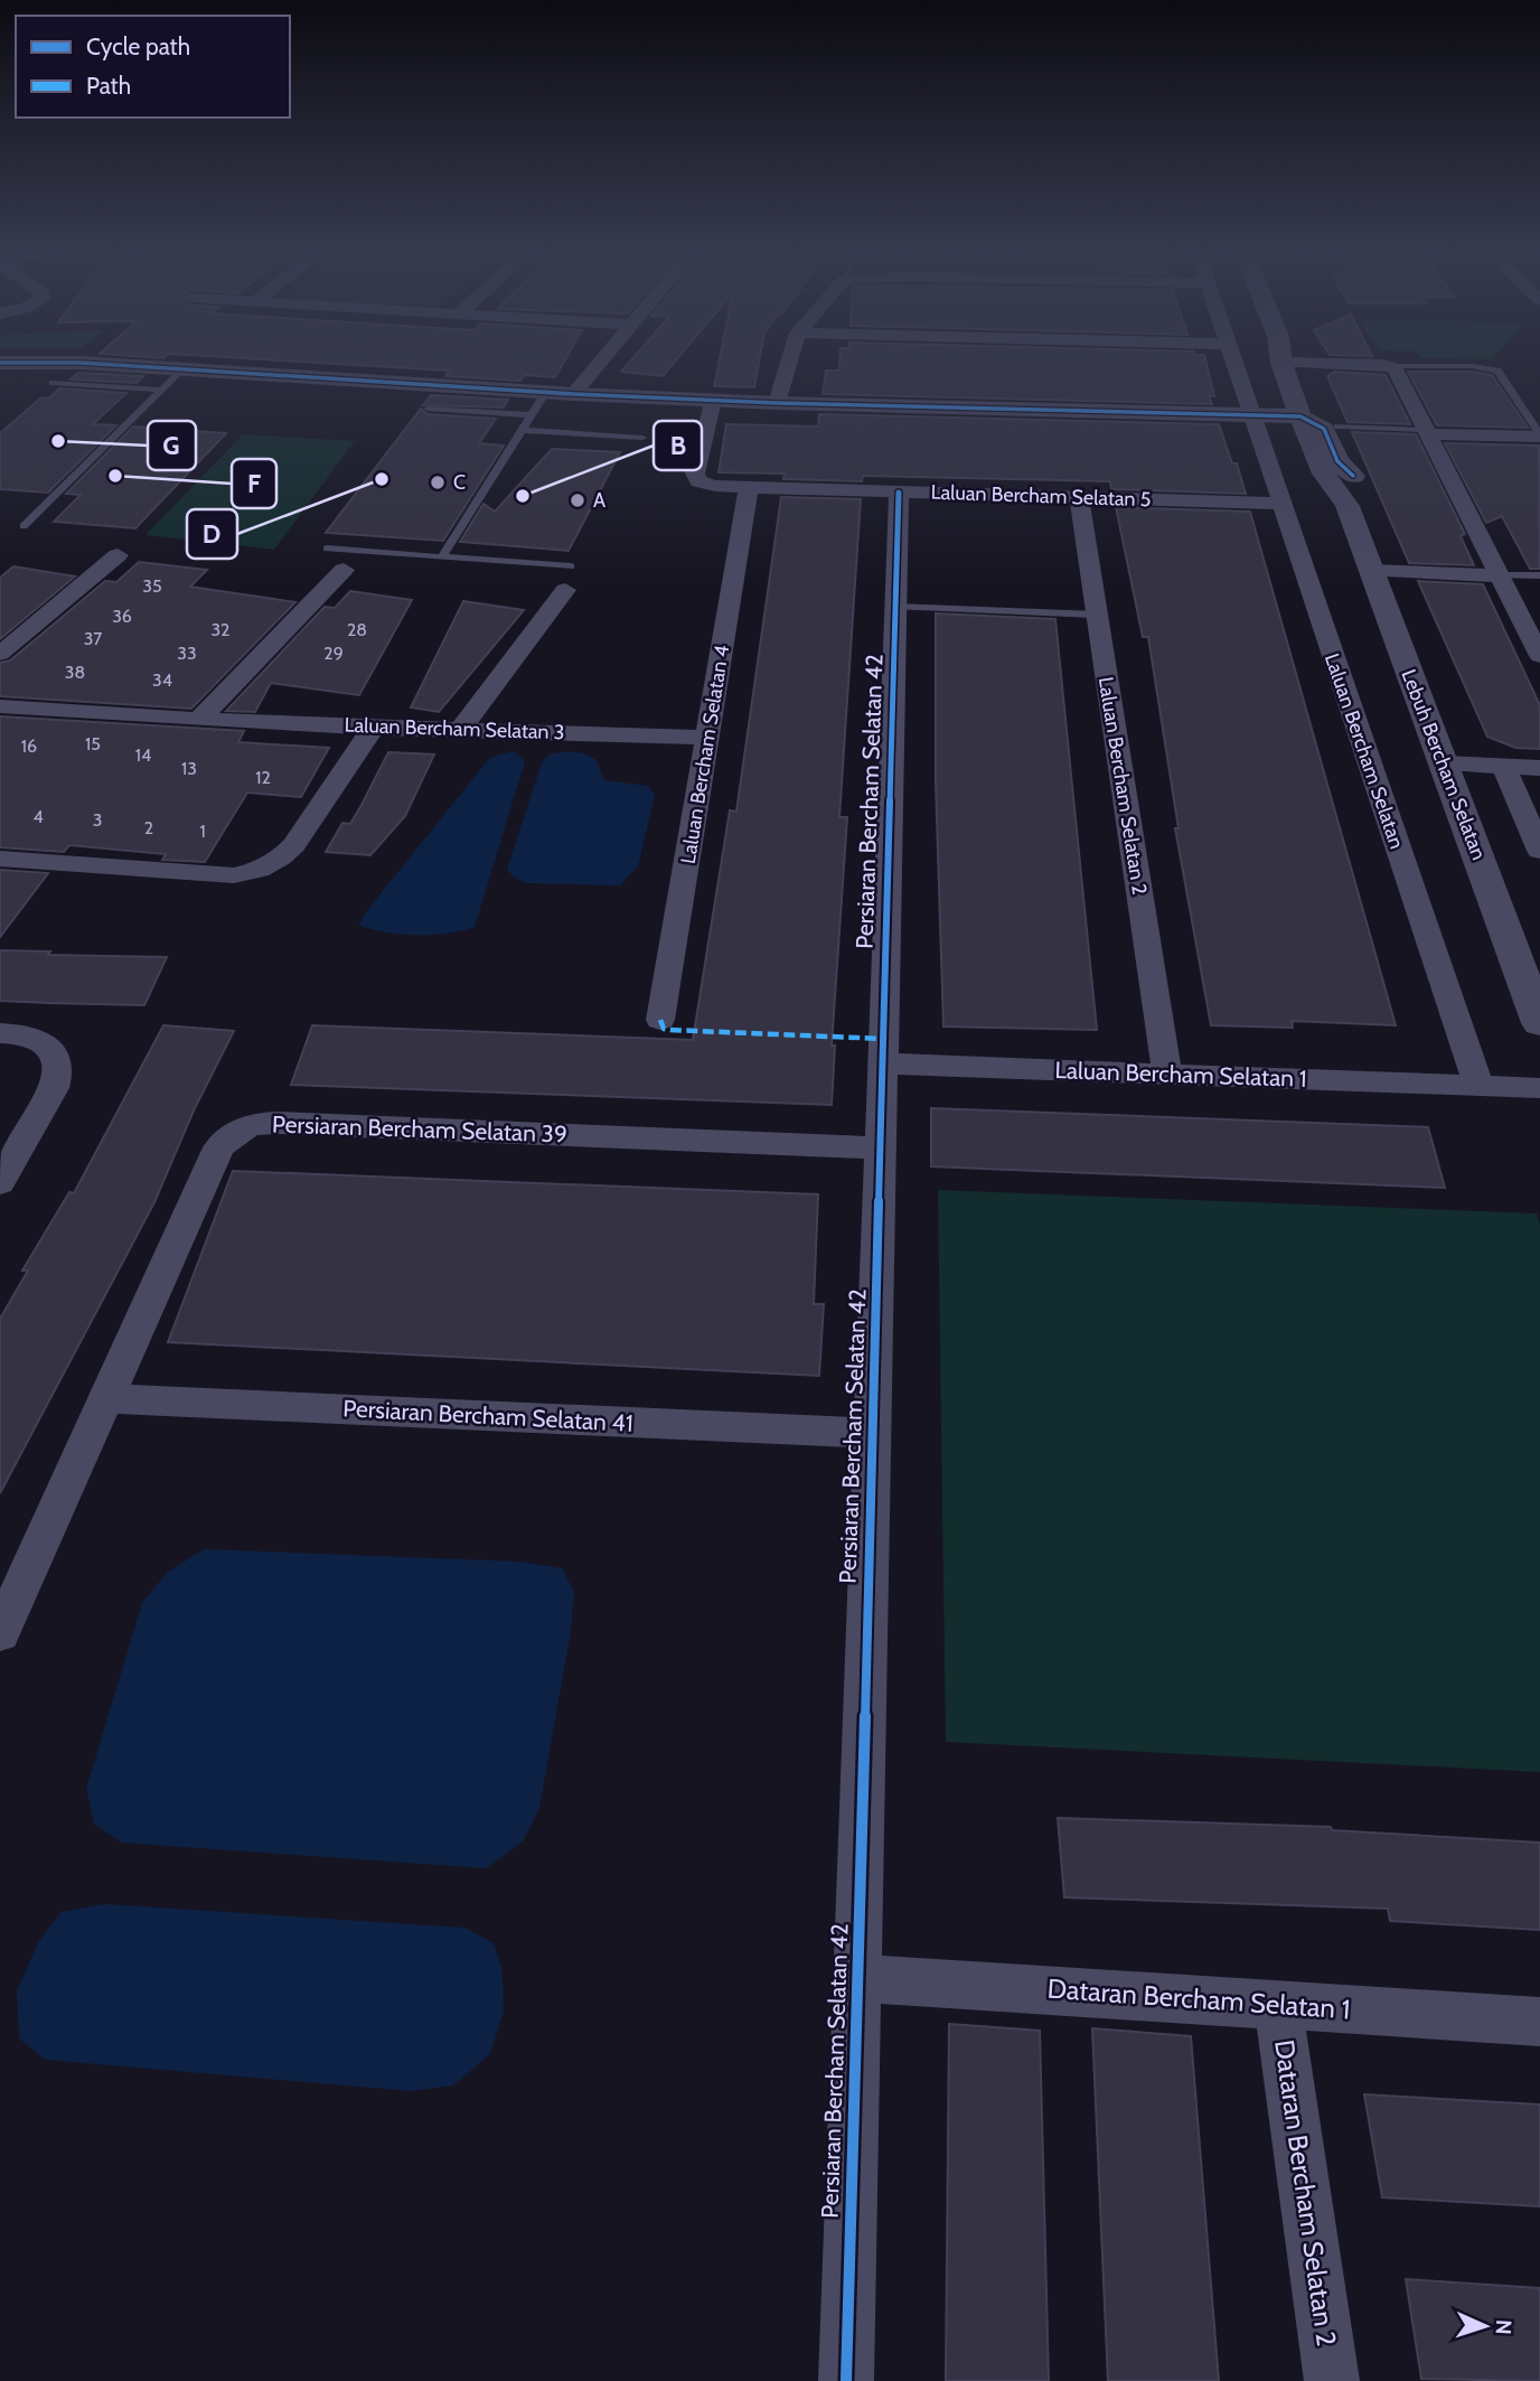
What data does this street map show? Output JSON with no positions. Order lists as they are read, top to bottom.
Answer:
{
  "streets": {
    "street": [
      "Laluan Bercham Selatan 5",
      "Laluan Bercham Selatan 3",
      "Laluan Bercham Selatan",
      "Laluan Bercham Selatan 4",
      "Lebuh Bercham Selatan",
      "Laluan Bercham Selatan 2",
      "Persiaran Bercham Selatan 42",
      "Laluan Bercham Selatan 1",
      "Persiaran Bercham Selatan 39",
      "Persiaran Bercham Selatan 41",
      "Dataran Bercham Selatan 1",
      "Dataran Bercham Selatan 2"
    ]
  },
  "crossings": [
    ["Laluan Bercham Selatan 5", "Laluan Bercham Selatan"],
    ["Laluan Bercham Selatan 5", "Laluan Bercham Selatan 4"],
    ["Laluan Bercham Selatan 5", "Laluan Bercham Selatan 2"],
    ["Laluan Bercham Selatan 5", "Persiaran Bercham Selatan 42"],
    ["Laluan Bercham Selatan 3", "Laluan Bercham Selatan 4"],
    ["Laluan Bercham Selatan", "Laluan Bercham Selatan 1"],
    ["Laluan Bercham Selatan 2", "Laluan Bercham Selatan 1"],
    ["Persiaran Bercham Selatan 42", "Laluan Bercham Selatan 1"],
    ["Persiaran Bercham Selatan 42", "Persiaran Bercham Selatan 39"],
    ["Persiaran Bercham Selatan 42", "Persiaran Bercham Selatan 41"],
    ["Persiaran Bercham Selatan 42", "Dataran Bercham Selatan 1"],
    ["Persiaran Bercham Selatan 39", "Persiaran Bercham Selatan 41"],
    ["Dataran Bercham Selatan 1", "Dataran Bercham Selatan 2"]
  ],
  "places": [
    "G",
    "F",
    "D",
    "C",
    "B",
    "A"
  ],
  "house_numbers": [
    "35",
    "36",
    "32",
    "28",
    "37",
    "33",
    "29",
    "38",
    "34",
    "15",
    "16",
    "14",
    "13",
    "12",
    "4",
    "3",
    "2",
    "1"
  ],
  "legend": ["Cycle path", "Path"],
  "north": "right"
}
